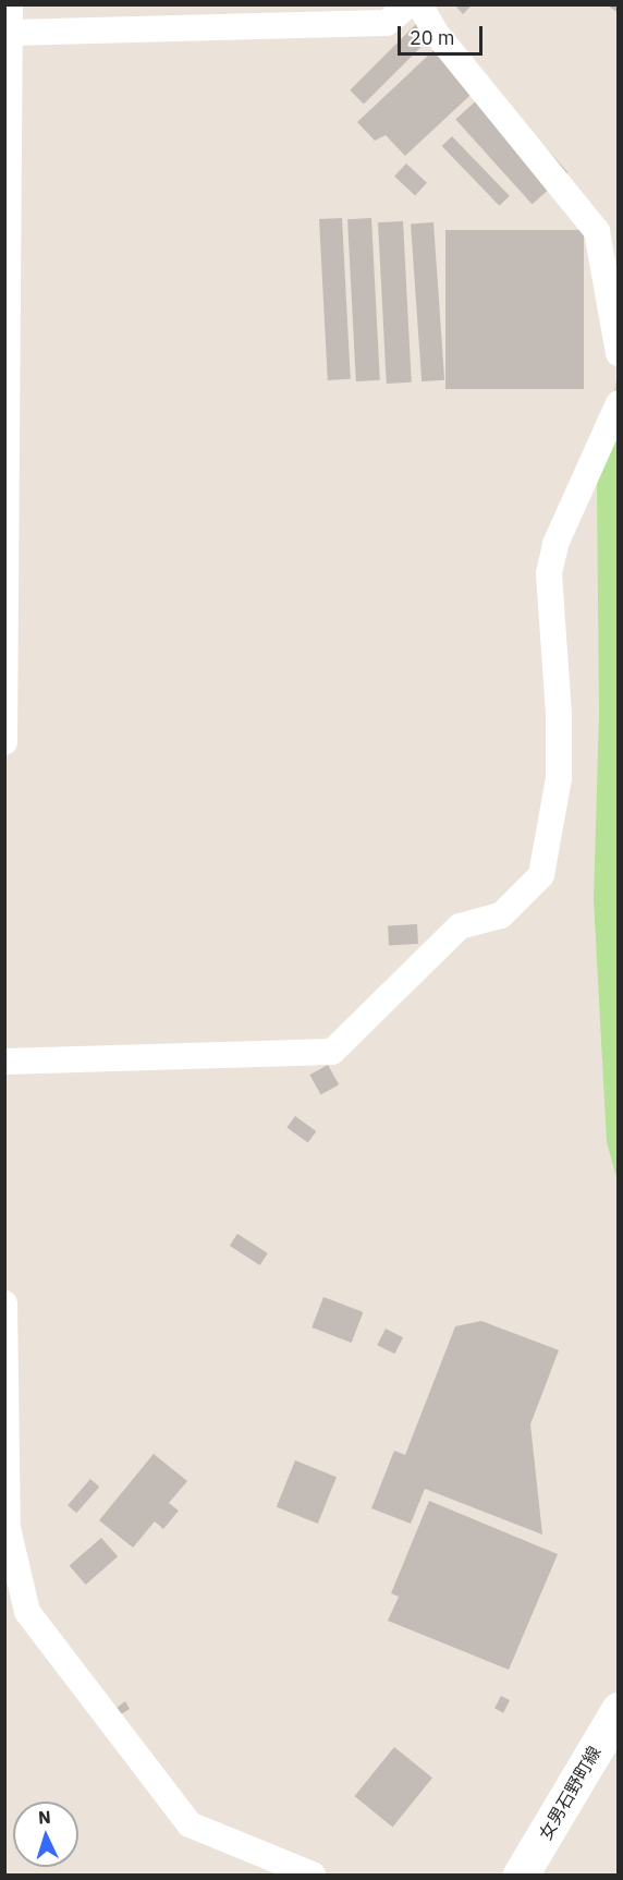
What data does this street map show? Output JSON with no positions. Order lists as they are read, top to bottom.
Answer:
{
  "streets": {
    "main road": ["女男石野町線"]
  },
  "scale_bar": "20 m",
  "north": "top"
}
